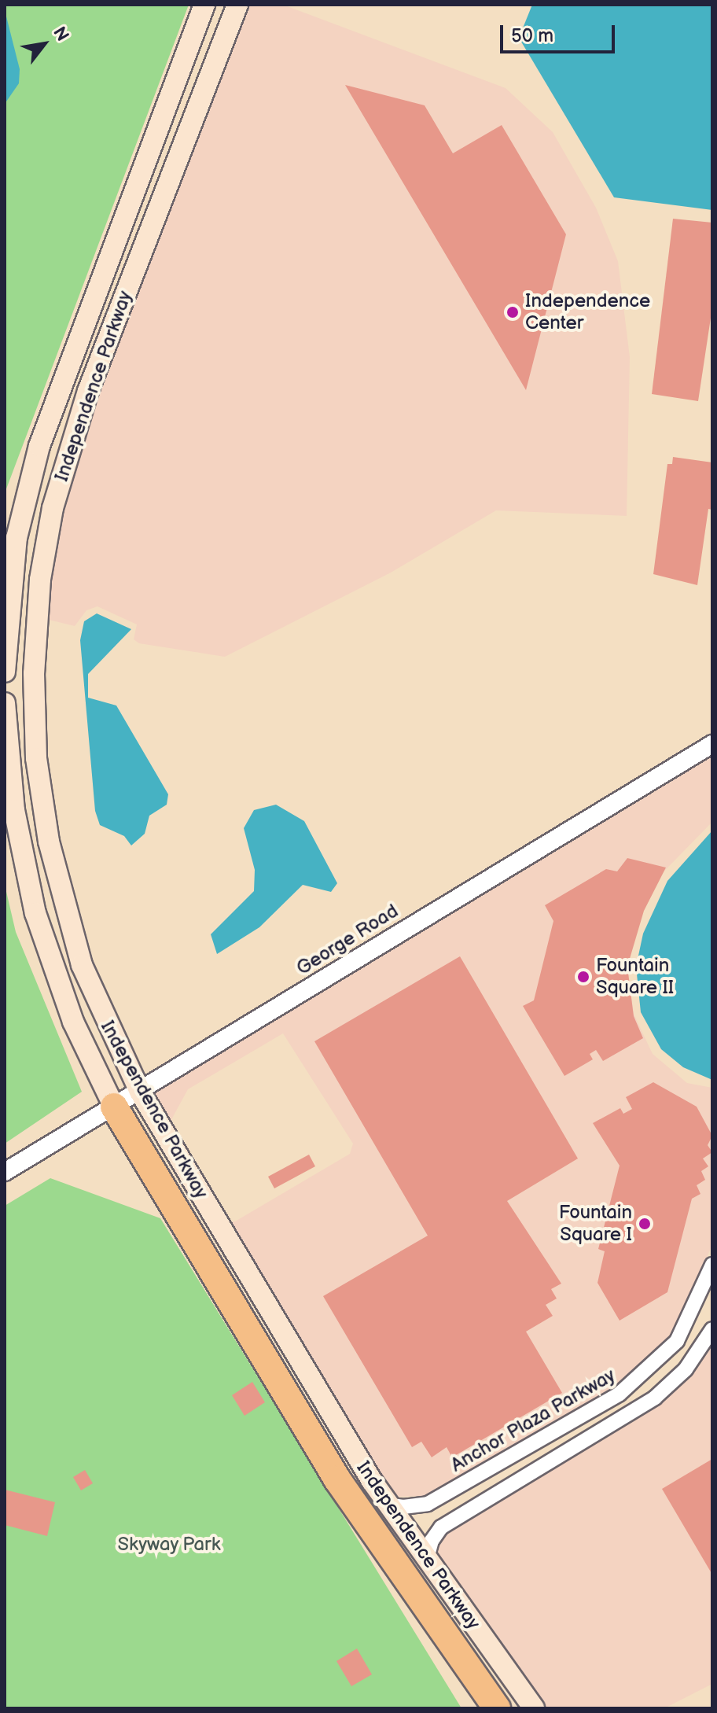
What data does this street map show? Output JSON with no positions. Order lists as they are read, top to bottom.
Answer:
{
  "streets": {
    "main road": ["Independence Parkway"],
    "street": ["George Road", "Anchor Plaza Parkway"]
  },
  "crossings": [
    ["Independence Parkway", "George Road"],
    ["Independence Parkway", "Anchor Plaza Parkway"]
  ],
  "parks": ["Skyway Park"],
  "places": ["Independence Center", "Fountain Square II", "Fountain Square I"],
  "scale_bar": "50 m",
  "north": "top right"
}
